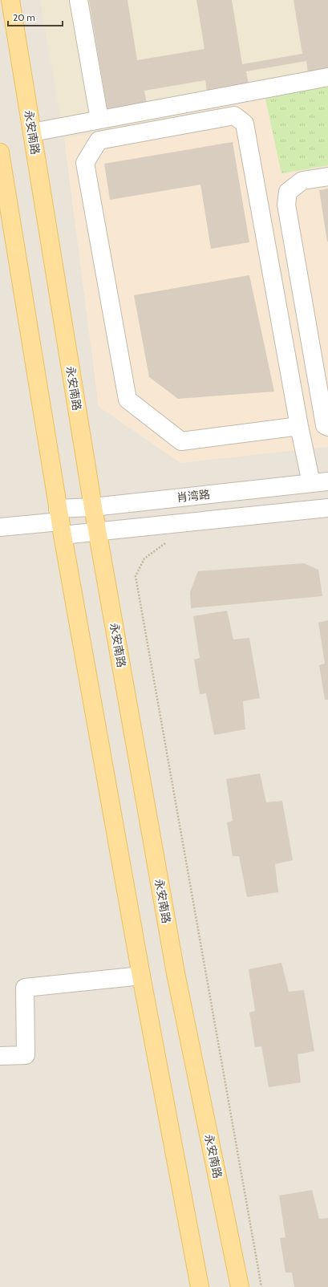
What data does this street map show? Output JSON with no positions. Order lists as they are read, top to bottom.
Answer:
{
  "streets": {
    "main road": ["永安南路"],
    "street": ["肖湾路"]
  },
  "crossings": [
    ["永安南路", "肖湾路"]
  ],
  "scale_bar": "20 m"
}
